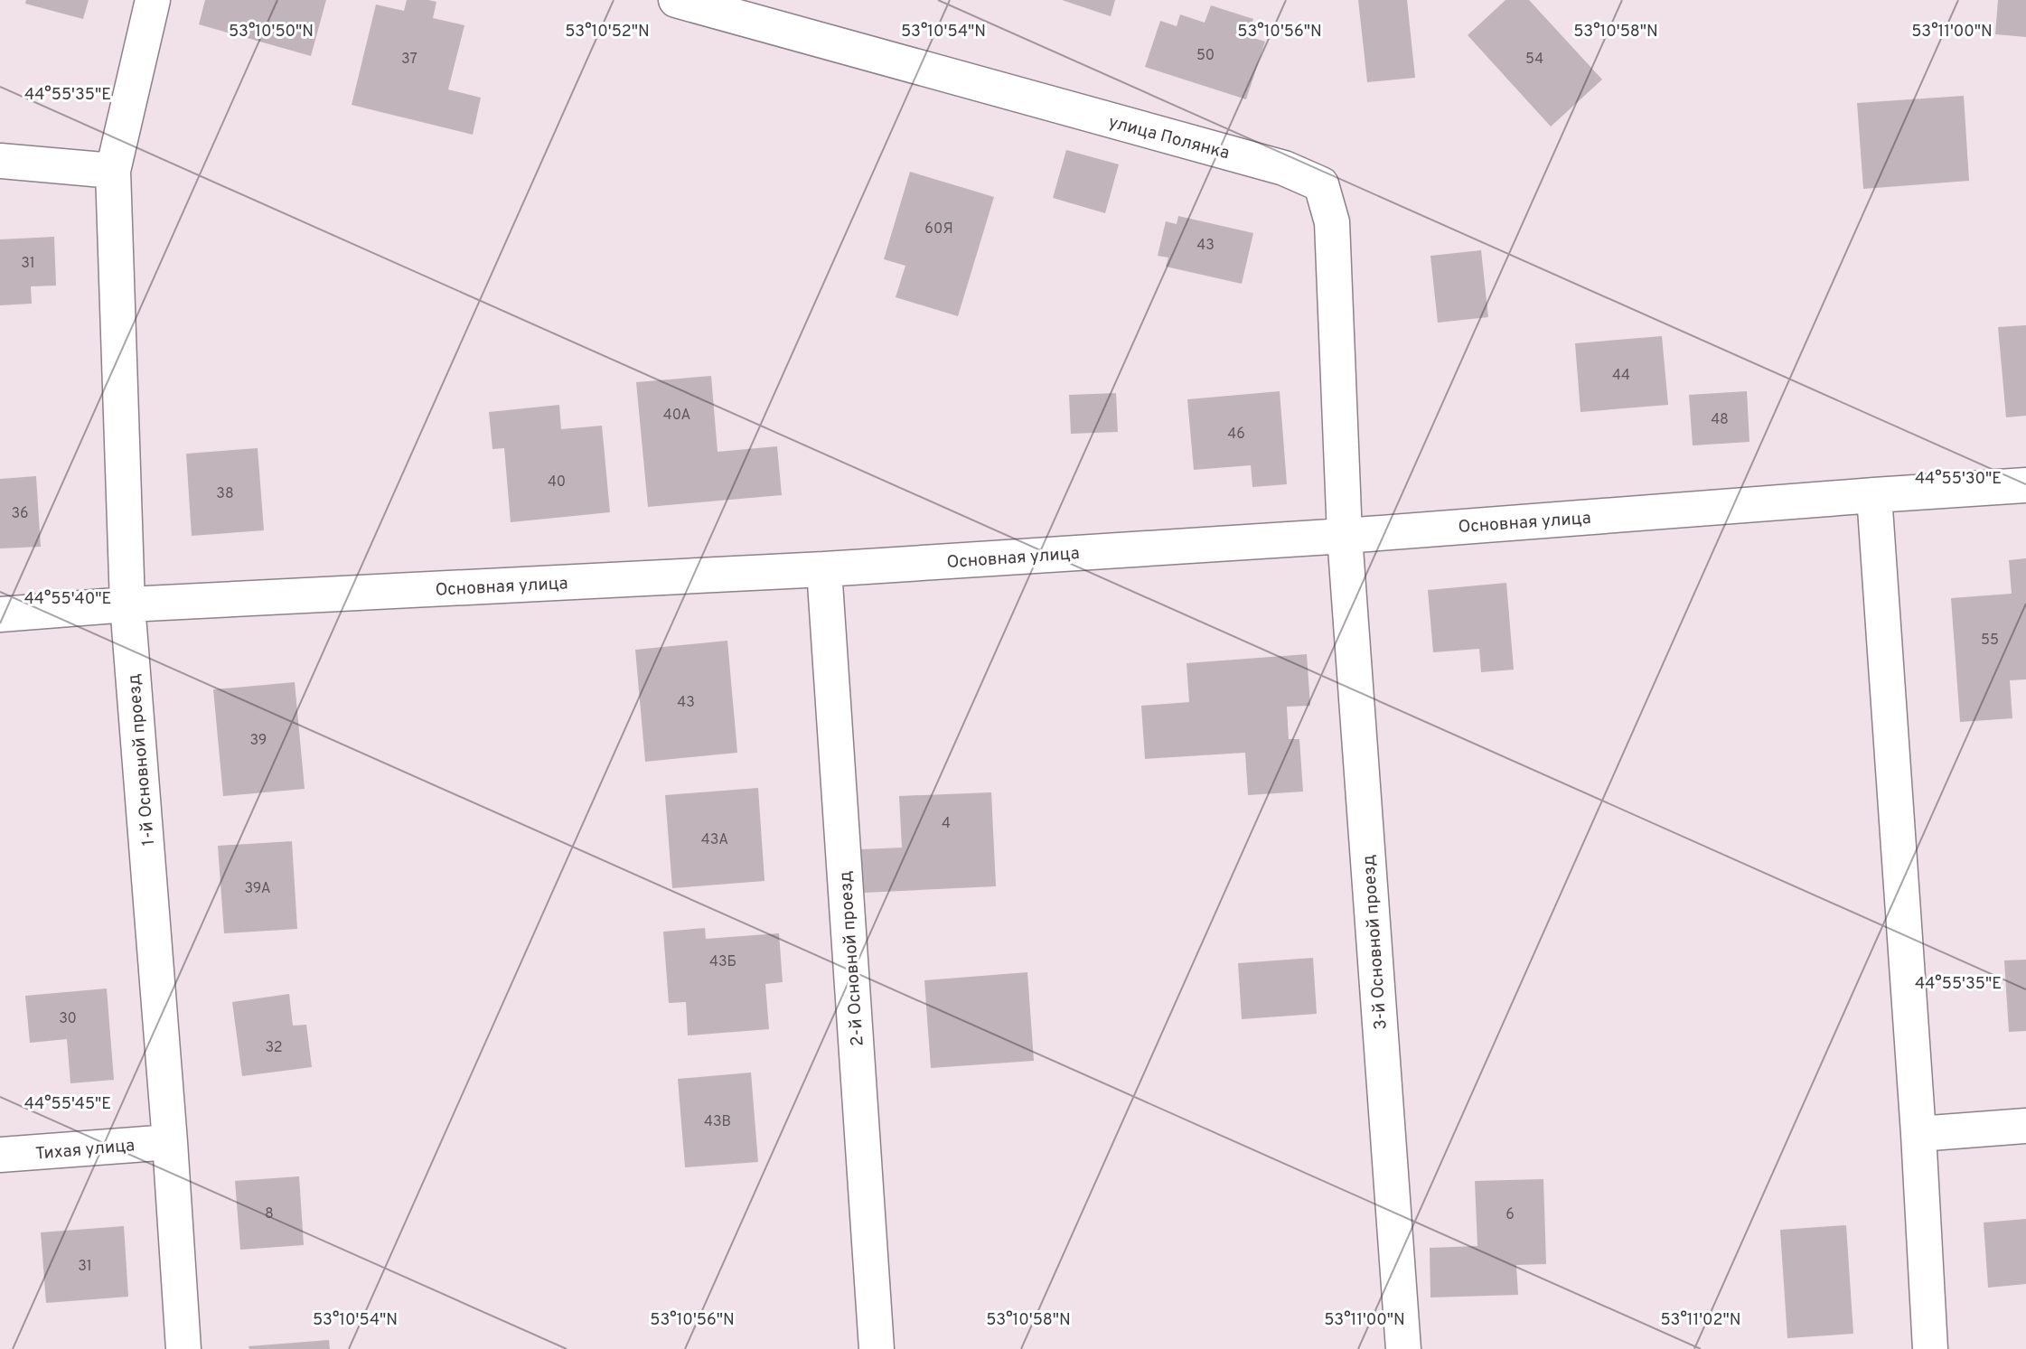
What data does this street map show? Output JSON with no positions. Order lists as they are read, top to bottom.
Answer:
{
  "streets": {
    "street": [
      "улица Полянка",
      "Основная улица",
      "1-й Основной проезд",
      "3-й Основной проезд",
      "2-й Основной проезд",
      "Тихая улица"
    ]
  },
  "crossings": [
    ["улица Полянка", "Основная улица"],
    ["улица Полянка", "3-й Основной проезд"],
    ["Основная улица", "1-й Основной проезд"],
    ["Основная улица", "3-й Основной проезд"],
    ["Основная улица", "2-й Основной проезд"],
    ["1-й Основной проезд", "Тихая улица"]
  ],
  "house_numbers": [
    "50",
    "37",
    "54",
    "60Я",
    "43",
    "31",
    "44",
    "40А",
    "48",
    "46",
    "40",
    "38",
    "36",
    "55",
    "43",
    "39",
    "4",
    "43А",
    "39А",
    "43Б",
    "30",
    "32",
    "43В",
    "8",
    "6",
    "31"
  ],
  "coordinates": [
    "53°10'50\"N",
    "53°10'52\"N",
    "53°10'54\"N",
    "53°10'56\"N",
    "53°10'58\"N",
    "53°11'00\"N",
    "44°55'35\"E",
    "44°55'30\"E",
    "44°55'40\"E",
    "44°55'45\"E",
    "53°11'02\"N"
  ]
}
